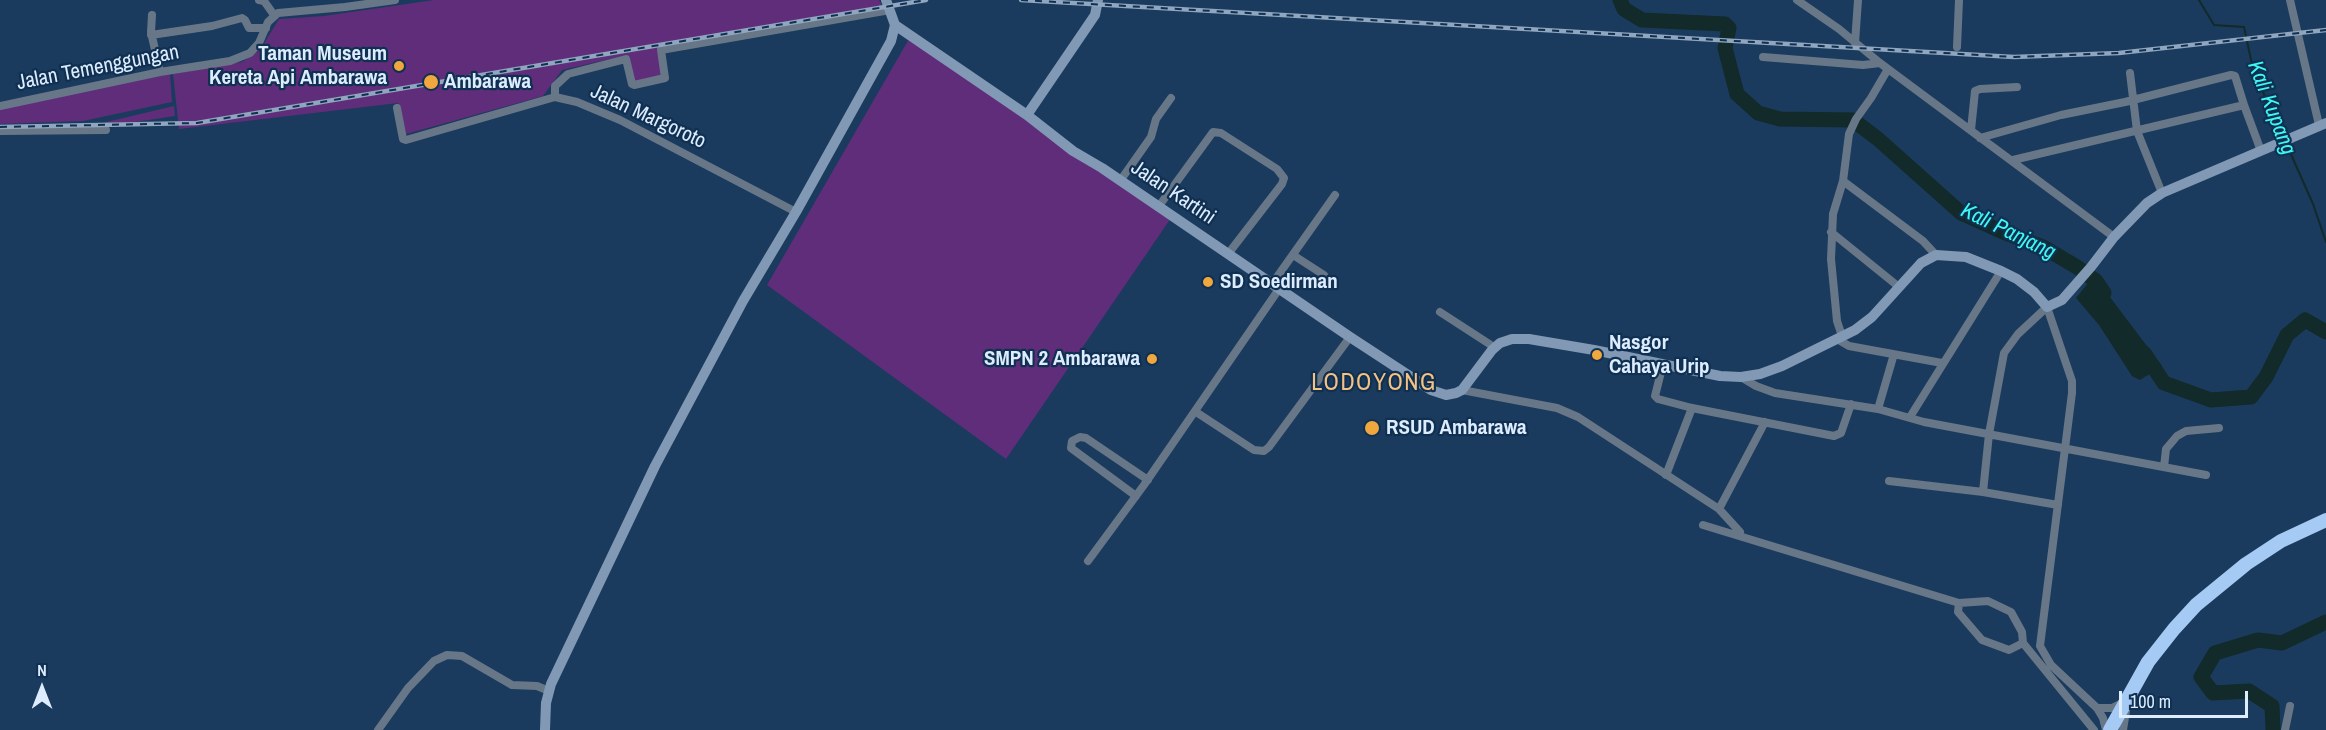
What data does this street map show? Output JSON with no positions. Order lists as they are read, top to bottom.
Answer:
{
  "streets": {
    "street": ["Jalan Temenggungan", "Jalan Margoroto", "Jalan Kartini"]
  },
  "districts": ["LODOYONG"],
  "water": ["Kali Kupang", "Kali Panjang"],
  "places": [
    "Taman Museum Kereta Api Ambarawa",
    "Ambarawa",
    "SD Soedirman",
    "Nasgor Cahaya Urip",
    "SMPN 2 Ambarawa",
    "RSUD Ambarawa"
  ],
  "scale_bar": "100 m",
  "north": "top"
}
